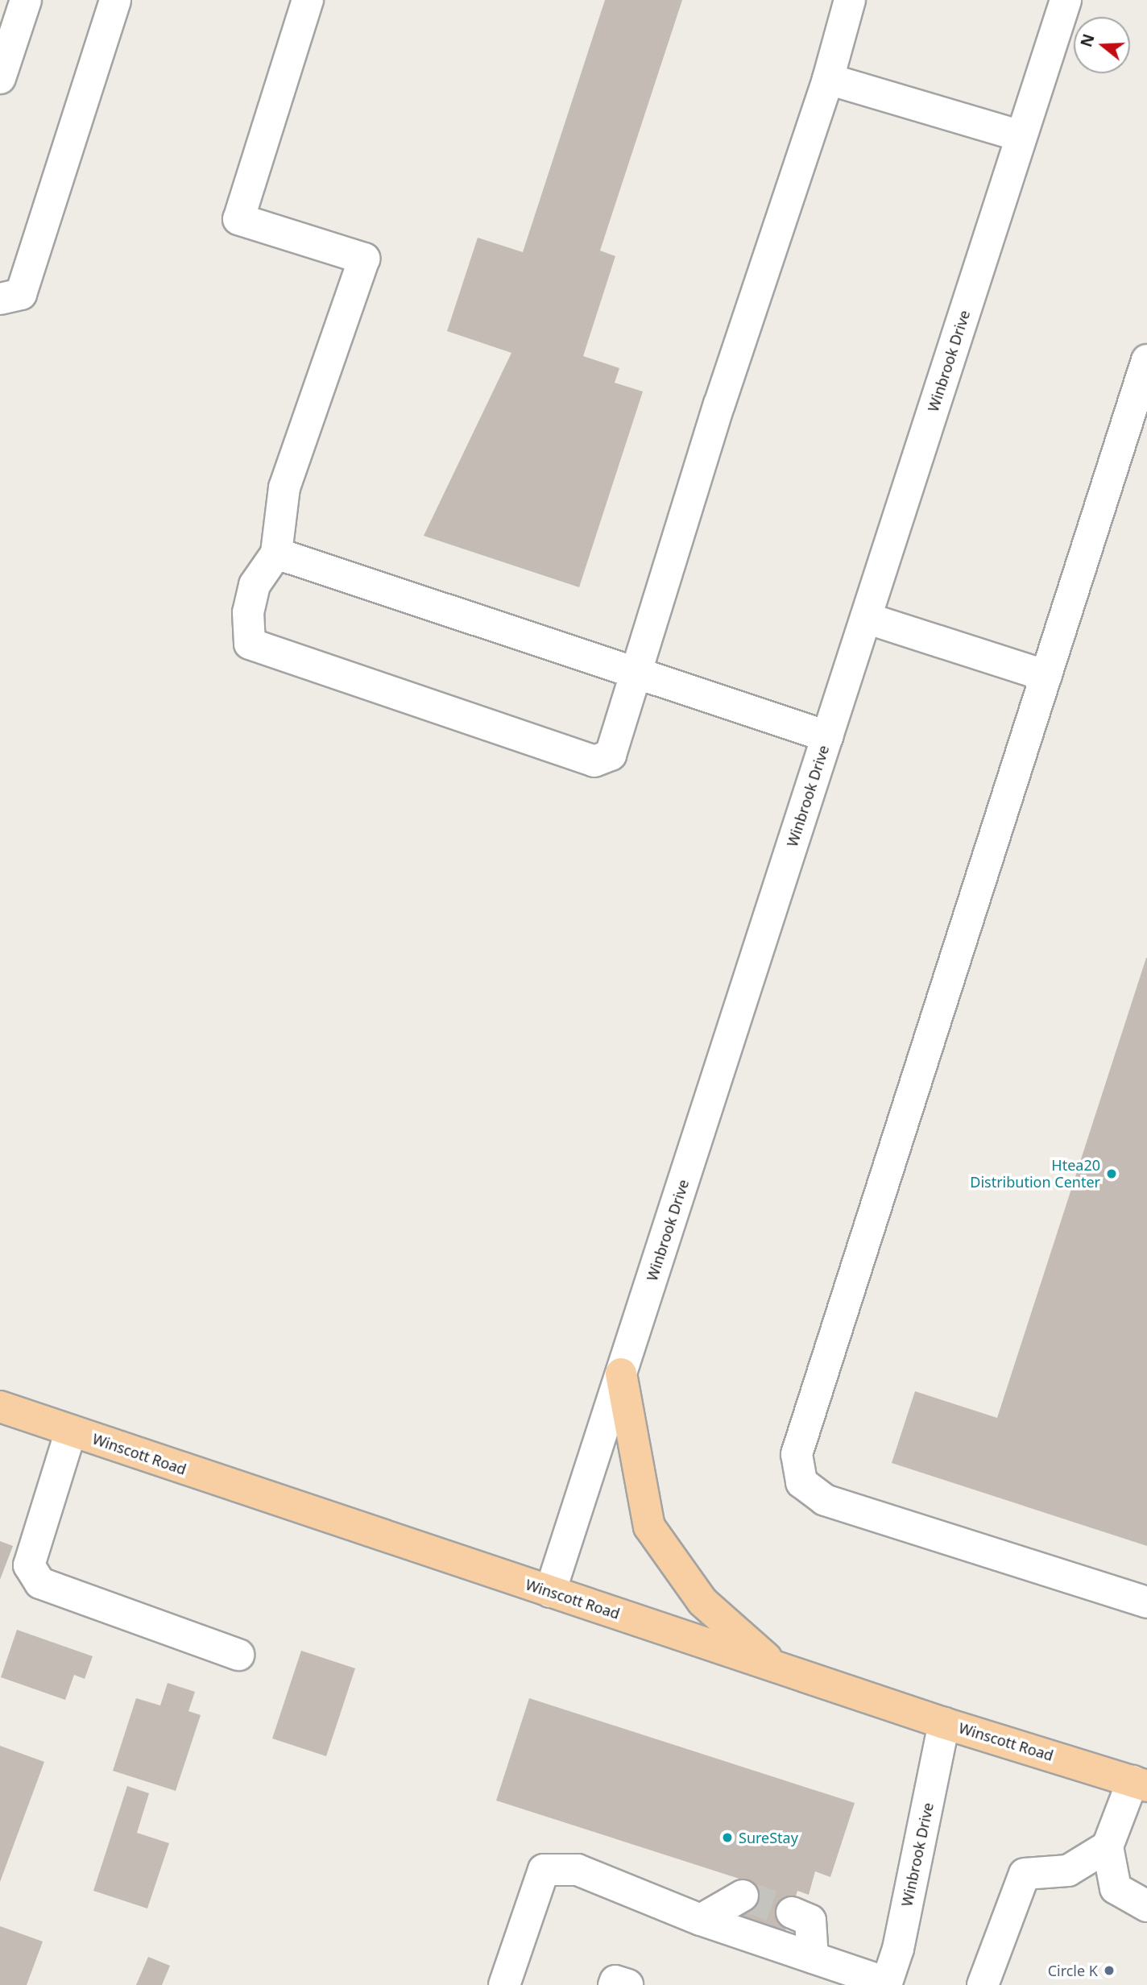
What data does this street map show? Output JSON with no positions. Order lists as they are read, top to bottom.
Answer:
{
  "streets": {
    "main road": ["Winscott Road"],
    "street": ["Winbrook Drive"]
  },
  "crossings": [
    ["Winbrook Drive", "Winscott Road"]
  ],
  "places": ["Htea20 Distribution Center", "SureStay", "Circle K"],
  "north": "left"
}
